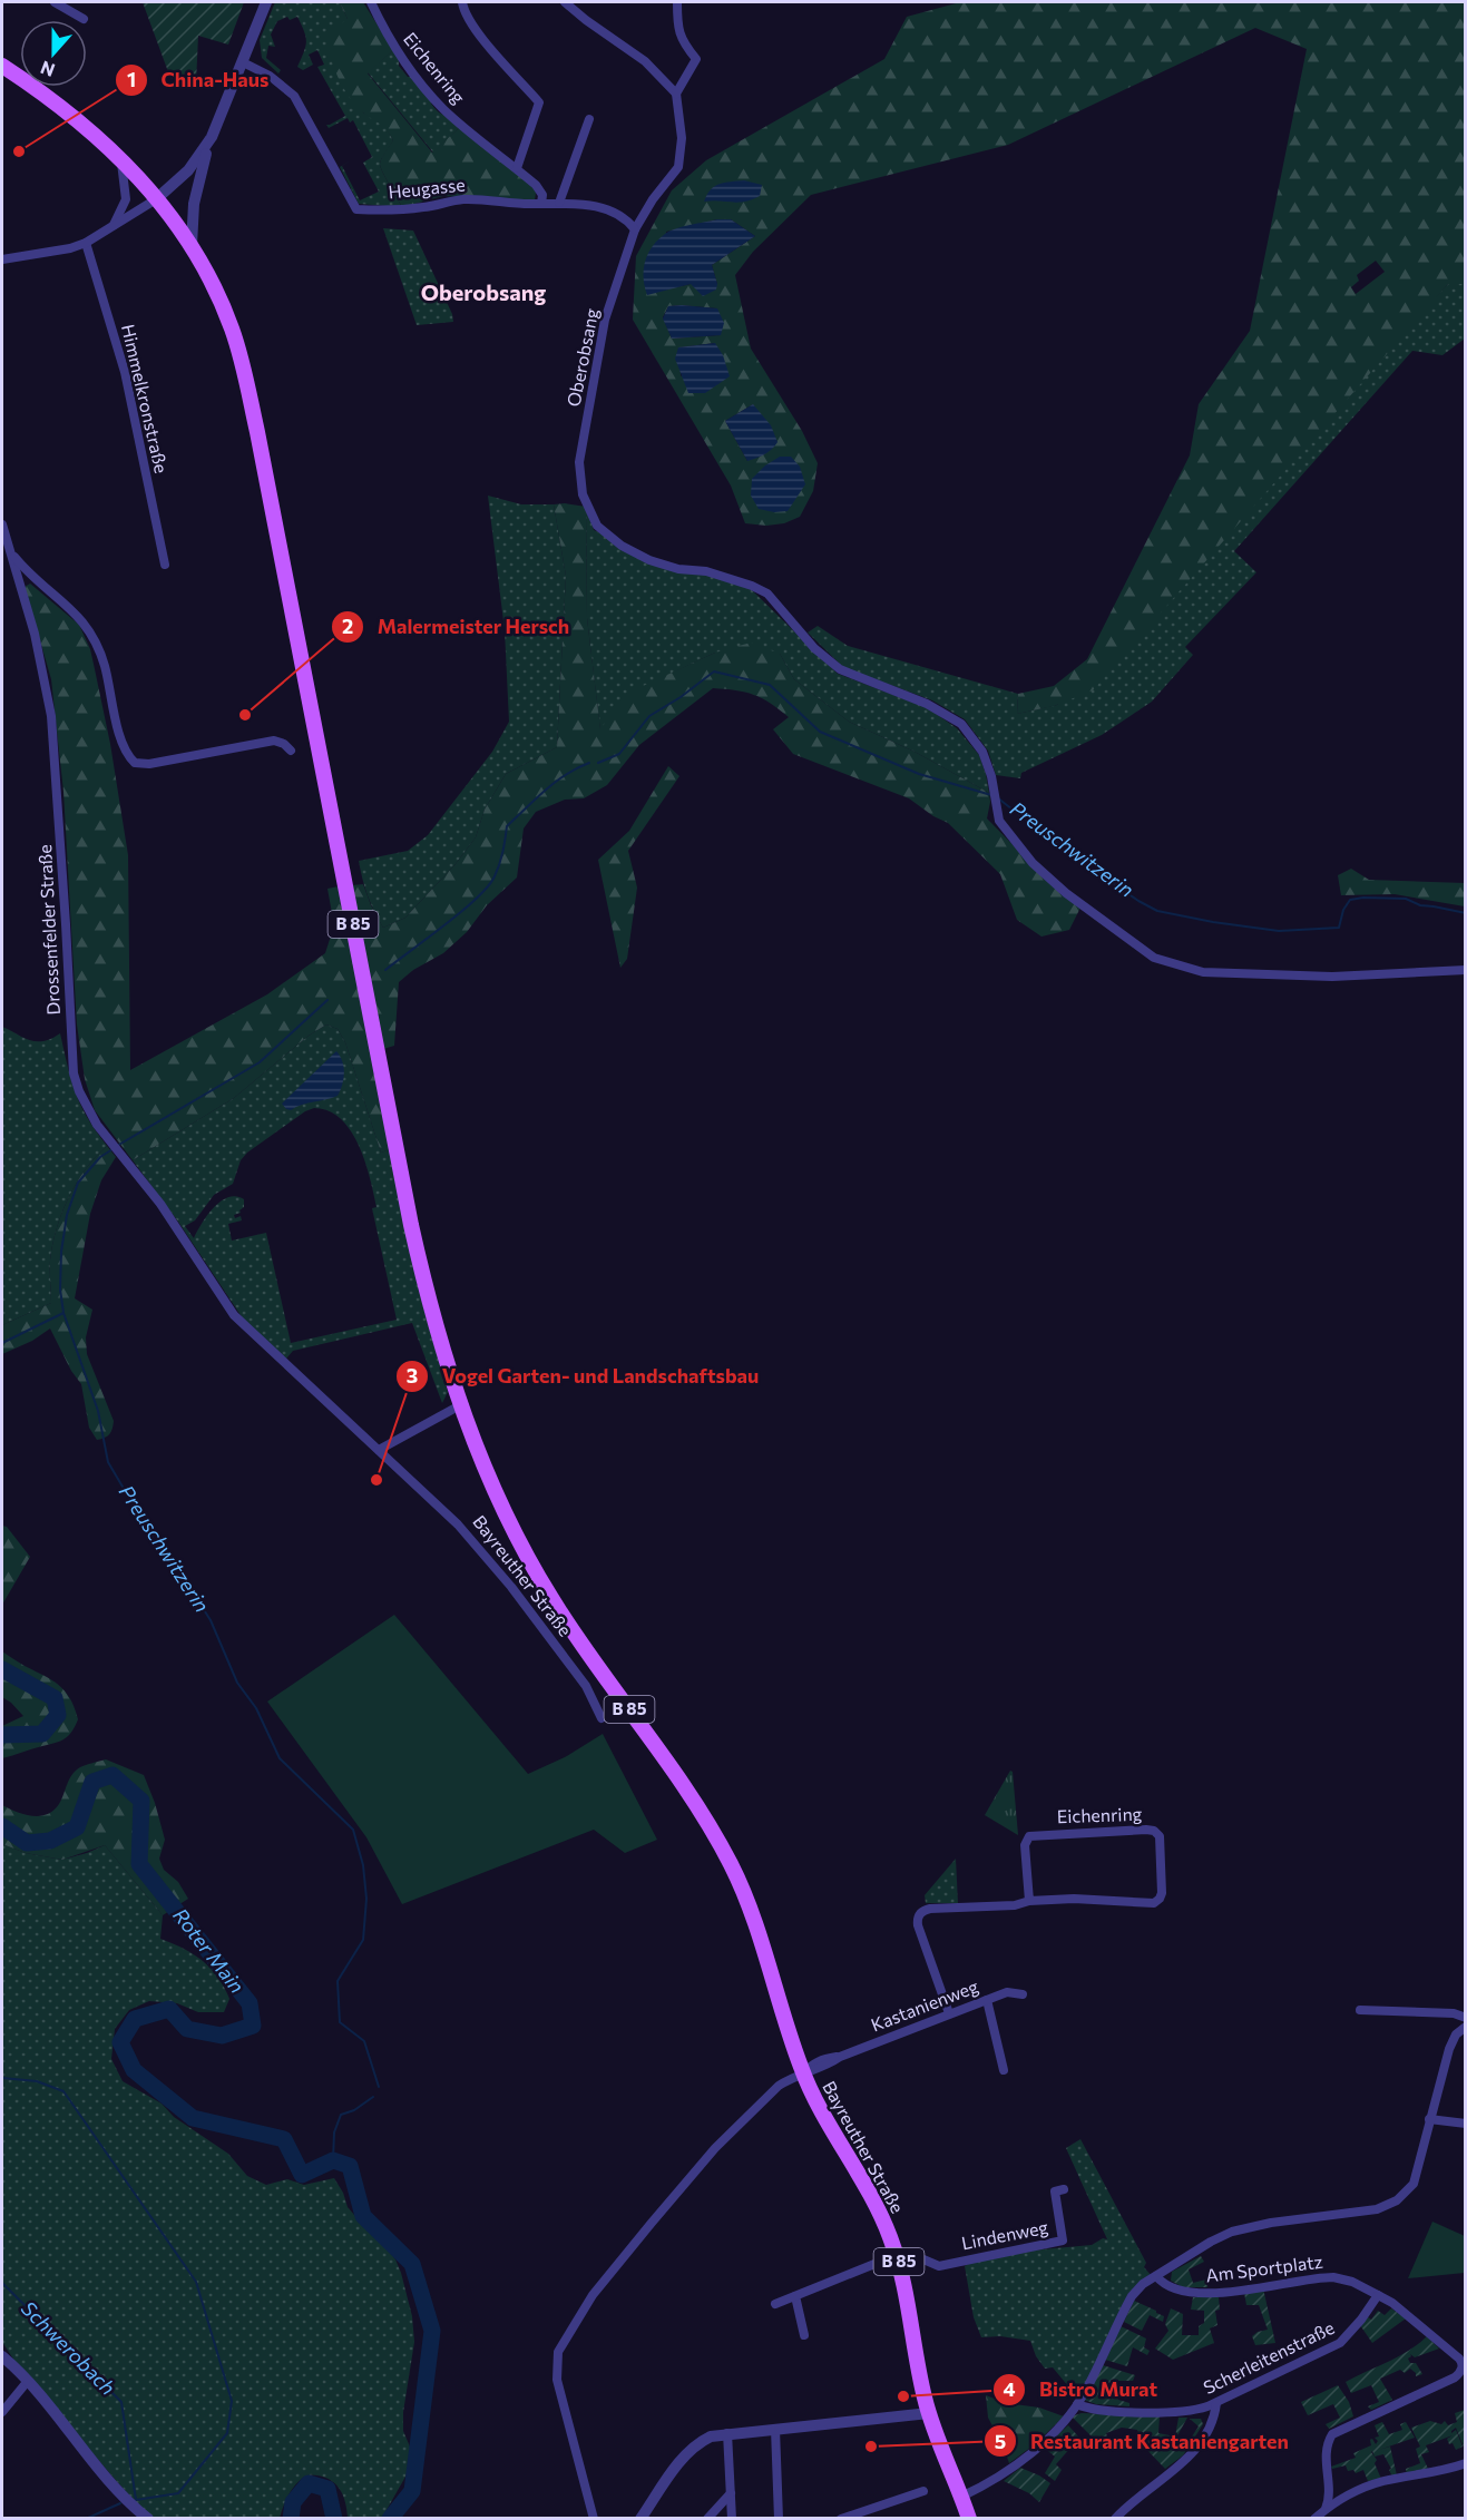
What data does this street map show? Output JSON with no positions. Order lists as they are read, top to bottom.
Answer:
{
  "streets": {
    "main road": ["B 85", "Bayreuther Straße"],
    "street": [
      "Eichenring",
      "Heugasse",
      "Oberobsang",
      "Himmelkronstraße",
      "Drossenfelder Straße",
      "Kastanienweg",
      "Lindenweg",
      "Am Sportplatz",
      "Scherleitenstraße"
    ]
  },
  "crossings": [
    ["Eichenring", "Heugasse"],
    ["Eichenring", "Kastanienweg"],
    ["B 85", "Bayreuther Straße"],
    ["Drossenfelder Straße", "Bayreuther Straße"],
    ["Bayreuther Straße", "Kastanienweg"],
    ["Bayreuther Straße", "Lindenweg"],
    ["Am Sportplatz", "Scherleitenstraße"]
  ],
  "districts": ["Oberobsang"],
  "water": ["Preuschwitzerin", "Roter Main", "Schwerobach"],
  "places": [
    "China-Haus",
    "Malermeister Hersch",
    "Vogel Garten- und Landschaftsbau",
    "Bistro Murat",
    "Restaurant Kastaniengarten"
  ],
  "north": "bottom"
}
